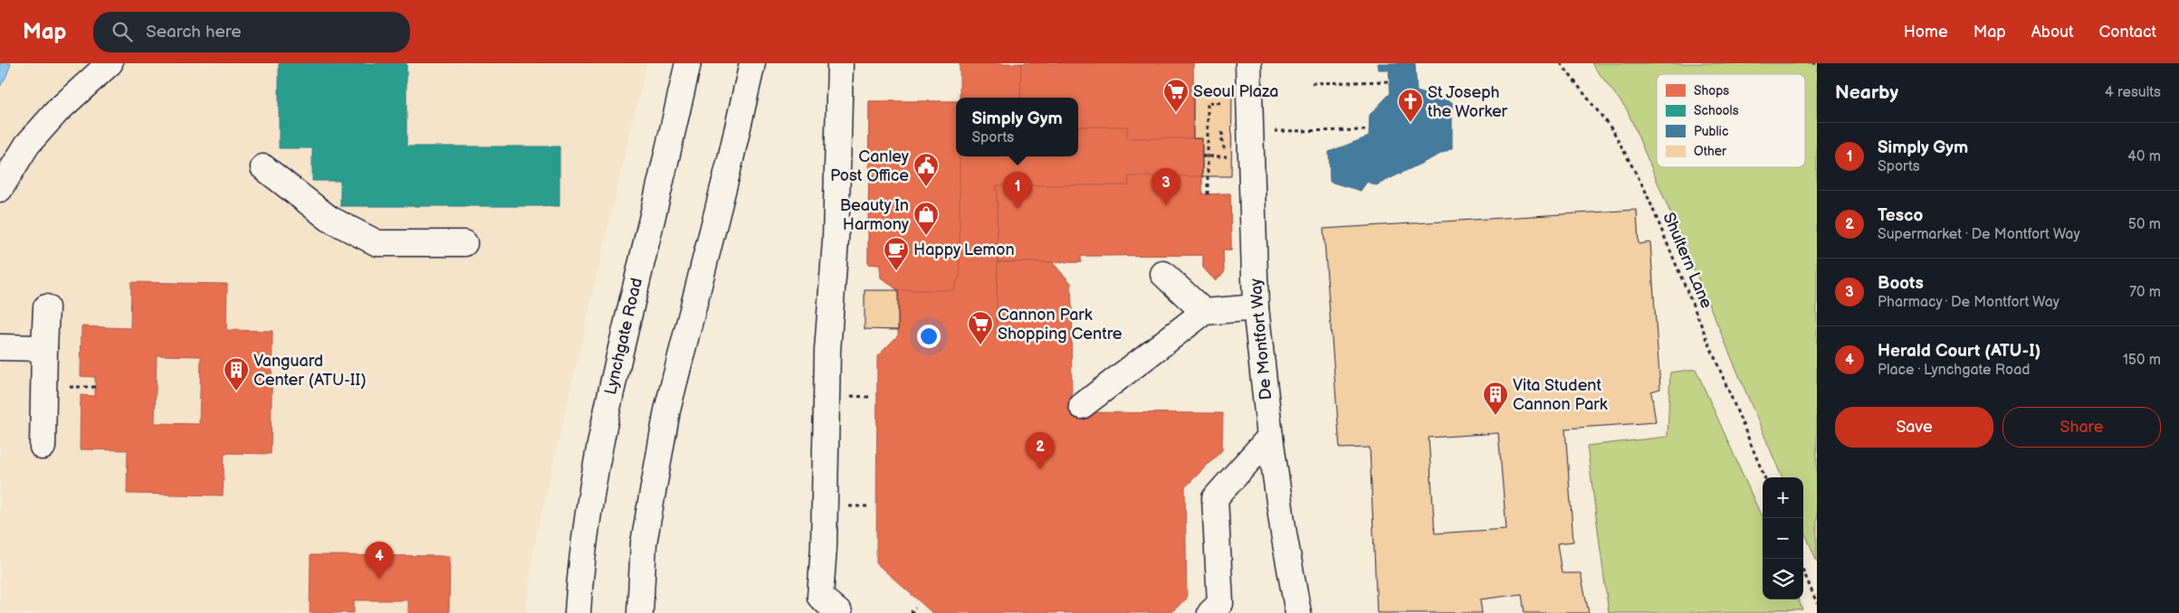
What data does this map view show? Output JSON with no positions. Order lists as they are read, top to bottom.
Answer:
{
  "streets": {
    "street": ["Lynchgate Road", "De Montfort Way"],
    "path": ["Shultern Lane"]
  },
  "places": {
    "supermarket": ["Seoul Plaza", "Cannon Park Shopping Centre"],
    "church": ["St Joseph the Worker"],
    "public building": ["Canley Post Office"],
    "shop": ["Beauty In Harmony"],
    "cafe": ["Happy Lemon"],
    "building": ["Vanguard Center (ATU-II)", "Vita Student Cannon Park"]
  },
  "legend": [
    "Shops",
    "Schools",
    "Public",
    "Other"
  ],
  "page": {
    "header": "Map",
    "search": "Search here",
    "nav": [
      "Home",
      "Map",
      "About",
      "Contact"
    ],
    "heading": ["Nearby", "4 results"],
    "popup": ["Simply Gym", "Sports"],
    "list": [
      {
        "mark": "1",
        "name": "Simply Gym",
        "note": "Sports",
        "value": "40 m"
      },
      {
        "mark": "2",
        "name": "Tesco",
        "note": "Supermarket · De Montfort Way",
        "value": "50 m"
      },
      {
        "mark": "3",
        "name": "Boots",
        "note": "Pharmacy · De Montfort Way",
        "value": "70 m"
      },
      {
        "mark": "4",
        "name": "Herald Court (ATU-I)",
        "note": "Place · Lynchgate Road",
        "value": "150 m"
      }
    ],
    "pins": [
      "3",
      "1",
      "2",
      "4"
    ],
    "buttons": ["Save", "Share"],
    "map_buttons": ["+", "−"]
  }
}
